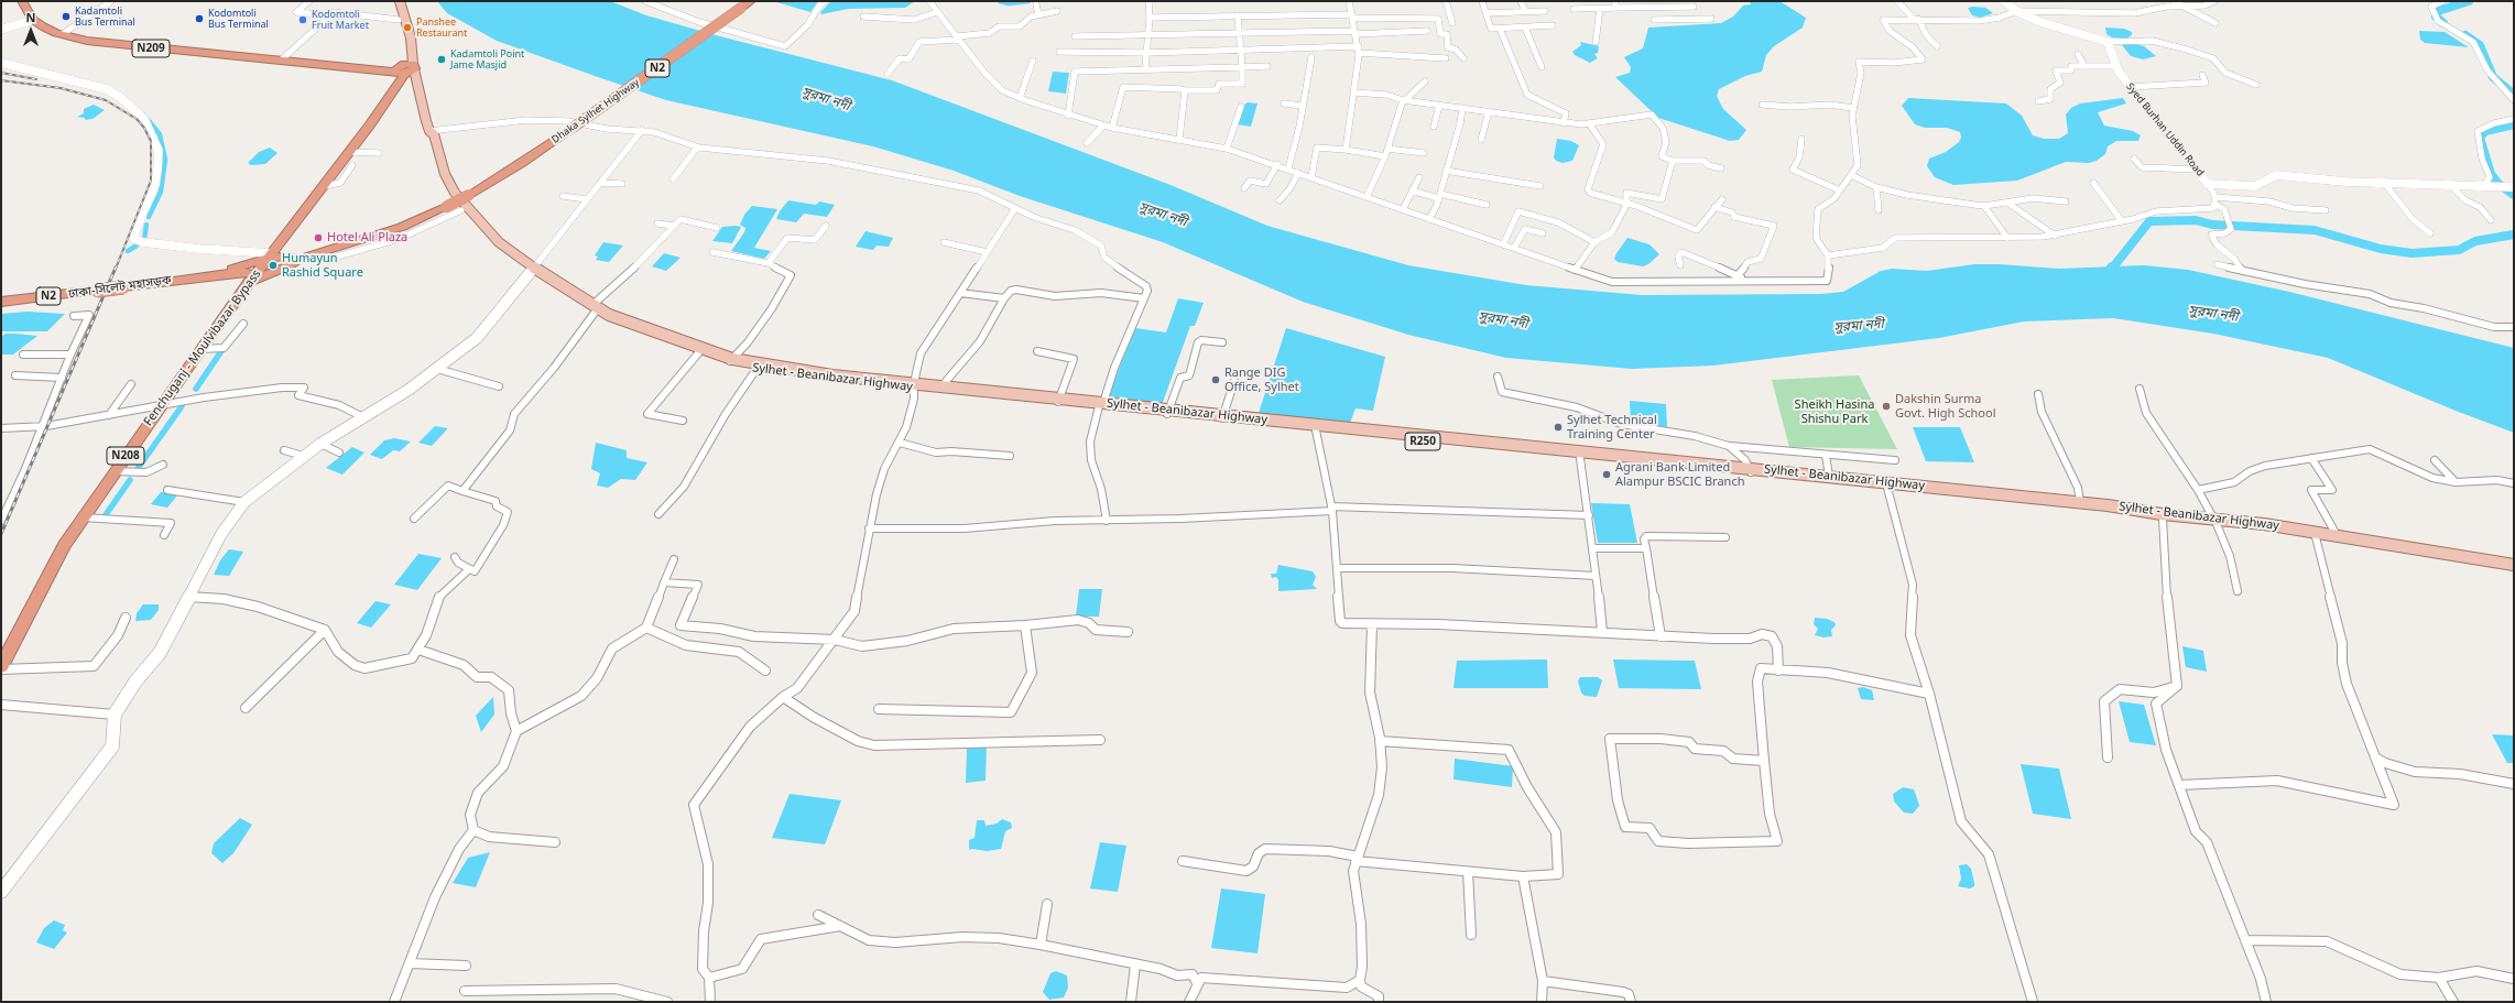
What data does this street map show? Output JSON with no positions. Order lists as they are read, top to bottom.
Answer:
{
  "streets": {
    "highway": [
      "N209",
      "N2",
      "Dhaka Sylhet Highway",
      "ঢাকা-সিলেট মহাসড়ক",
      "Fenchuganj - Moulvibazar Bypass",
      "N208"
    ],
    "main road": ["Sylhet - Beanibazar Highway", "R250"],
    "street": ["Syed Burhan Uddin Road"]
  },
  "crossings": [
    ["N209", "R250"],
    ["Dhaka Sylhet Highway", "ঢাকা-সিলেট মহাসড়ক"],
    ["ঢাকা-সিলেট মহাসড়ক", "Fenchuganj - Moulvibazar Bypass"],
    ["Sylhet - Beanibazar Highway", "R250"]
  ],
  "water": ["সুরমা নদী"],
  "parks": ["Sheikh Hasina Shishu Park"],
  "places": [
    "Kadamtoli Bus Terminal",
    "Kodomtoli Bus Terminal",
    "Kodomtoli Fruit Market",
    "Panshee Restaurant",
    "Kadamtoli Point Jame Masjid",
    "Hotel Ali Plaza",
    "Humayun Rashid Square",
    "Range DIG Office, Sylhet",
    "Dakshin Surma Govt. High School",
    "Sylhet Technical Training Center",
    "Agrani Bank Limited Alampur BSCIC Branch"
  ],
  "north": "top"
}
